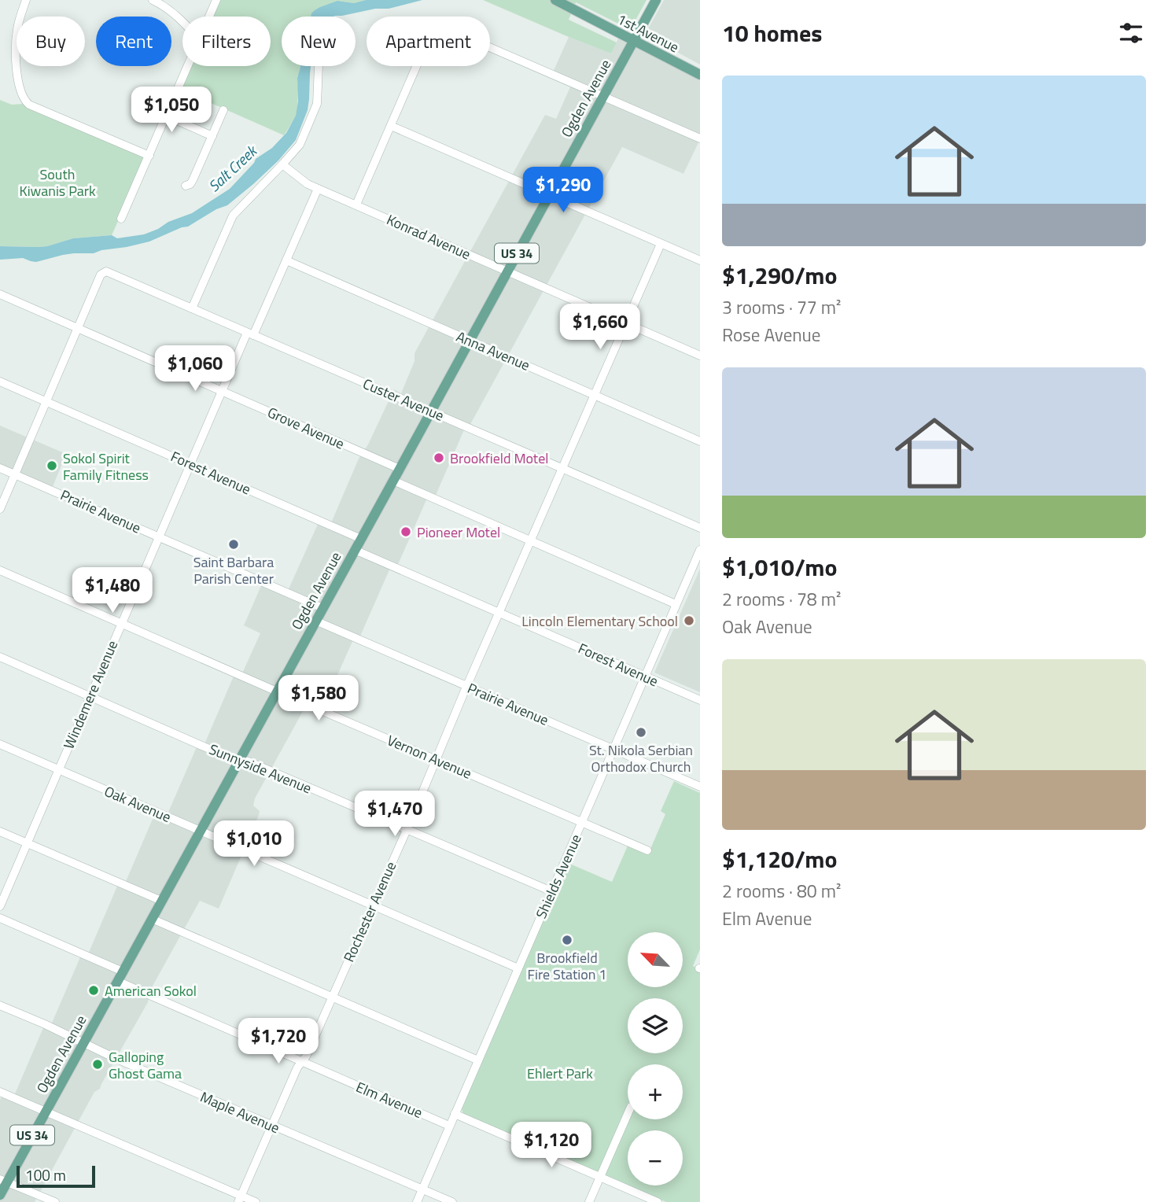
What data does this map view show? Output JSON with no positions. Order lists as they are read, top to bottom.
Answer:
{
  "streets": {
    "main road": ["1st Avenue", "Ogden Avenue", "US 34"],
    "street": [
      "Konrad Avenue",
      "Anna Avenue",
      "Custer Avenue",
      "Grove Avenue",
      "Forest Avenue",
      "Prairie Avenue",
      "Windemere Avenue",
      "Vernon Avenue",
      "Sunnyside Avenue",
      "Oak Avenue",
      "Shields Avenue",
      "Rochester Avenue",
      "Elm Avenue",
      "Maple Avenue"
    ]
  },
  "crossings": [
    ["1st Avenue", "Ogden Avenue"],
    ["Ogden Avenue", "Konrad Avenue"],
    ["Ogden Avenue", "Anna Avenue"],
    ["Ogden Avenue", "Custer Avenue"],
    ["Ogden Avenue", "Grove Avenue"],
    ["Ogden Avenue", "Forest Avenue"],
    ["Ogden Avenue", "Prairie Avenue"],
    ["Ogden Avenue", "Vernon Avenue"],
    ["Ogden Avenue", "Sunnyside Avenue"],
    ["Ogden Avenue", "Oak Avenue"],
    ["Ogden Avenue", "Elm Avenue"],
    ["Ogden Avenue", "Maple Avenue"],
    ["Konrad Avenue", "Windemere Avenue"],
    ["Konrad Avenue", "Rochester Avenue"],
    ["Anna Avenue", "Windemere Avenue"],
    ["Anna Avenue", "Rochester Avenue"],
    ["Custer Avenue", "Grove Avenue"],
    ["Custer Avenue", "Windemere Avenue"],
    ["Custer Avenue", "Rochester Avenue"],
    ["Grove Avenue", "Windemere Avenue"],
    ["Forest Avenue", "Windemere Avenue"],
    ["Forest Avenue", "Shields Avenue"],
    ["Forest Avenue", "Rochester Avenue"],
    ["Prairie Avenue", "Windemere Avenue"],
    ["Prairie Avenue", "Shields Avenue"],
    ["Prairie Avenue", "Rochester Avenue"],
    ["Windemere Avenue", "Vernon Avenue"],
    ["Windemere Avenue", "Sunnyside Avenue"],
    ["Windemere Avenue", "Oak Avenue"],
    ["Vernon Avenue", "Shields Avenue"],
    ["Vernon Avenue", "Rochester Avenue"],
    ["Sunnyside Avenue", "Shields Avenue"],
    ["Sunnyside Avenue", "Rochester Avenue"],
    ["Oak Avenue", "Shields Avenue"],
    ["Oak Avenue", "Rochester Avenue"],
    ["Shields Avenue", "Elm Avenue"],
    ["Shields Avenue", "Maple Avenue"],
    ["Rochester Avenue", "Elm Avenue"],
    ["Rochester Avenue", "Maple Avenue"]
  ],
  "water": ["Salt Creek"],
  "parks": ["South Kiwanis Park", "Ehlert Park"],
  "places": [
    "Brookfield Motel",
    "Sokol Spirit Family Fitness",
    "Pioneer Motel",
    "Saint Barbara Parish Center",
    "Lincoln Elementary School",
    "St. Nikola Serbian Orthodox Church",
    "Brookfield Fire Station 1",
    "American Sokol",
    "Galloping Ghost Gama"
  ],
  "scale_bar": "100 m",
  "north": "top left",
  "page": {
    "heading": "10 homes",
    "chip": [
      "Buy",
      "Rent",
      "Filters",
      "New",
      "Apartment"
    ],
    "list": [
      {
        "name": "$1,290/mo",
        "note": "3 rooms · 77 m² · Rose Avenue"
      },
      {
        "name": "$1,010/mo",
        "note": "2 rooms · 78 m² · Oak Avenue"
      },
      {
        "name": "$1,120/mo",
        "note": "2 rooms · 80 m² · Elm Avenue"
      }
    ],
    "price": [
      "$1,050",
      "$1,290",
      "$1,660",
      "$1,060",
      "$1,480",
      "$1,580",
      "$1,470",
      "$1,010",
      "$1,720",
      "$1,120"
    ],
    "map_buttons": ["+", "−"],
    "scale": "100 m"
  }
}
